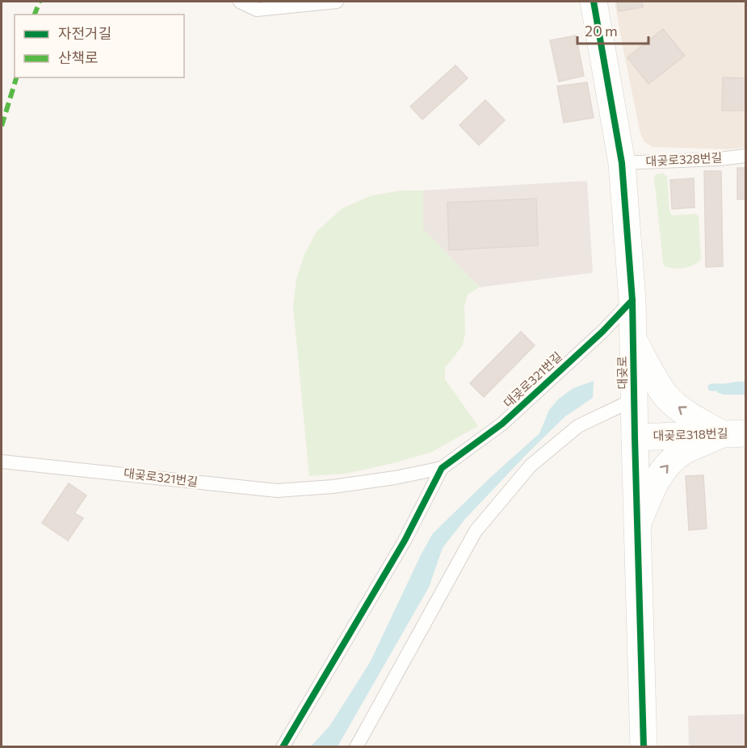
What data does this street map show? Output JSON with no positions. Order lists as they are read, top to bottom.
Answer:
{
  "streets": {
    "street": ["대곶로", "대곶로318번길"],
    "lane": ["대곶로328번길", "대곶로321번길"]
  },
  "crossings": [
    ["대곶로328번길", "대곶로"],
    ["대곶로", "대곶로321번길"],
    ["대곶로", "대곶로318번길"]
  ],
  "legend": ["자전거길", "산책로"],
  "scale_bar": "20 m"
}
